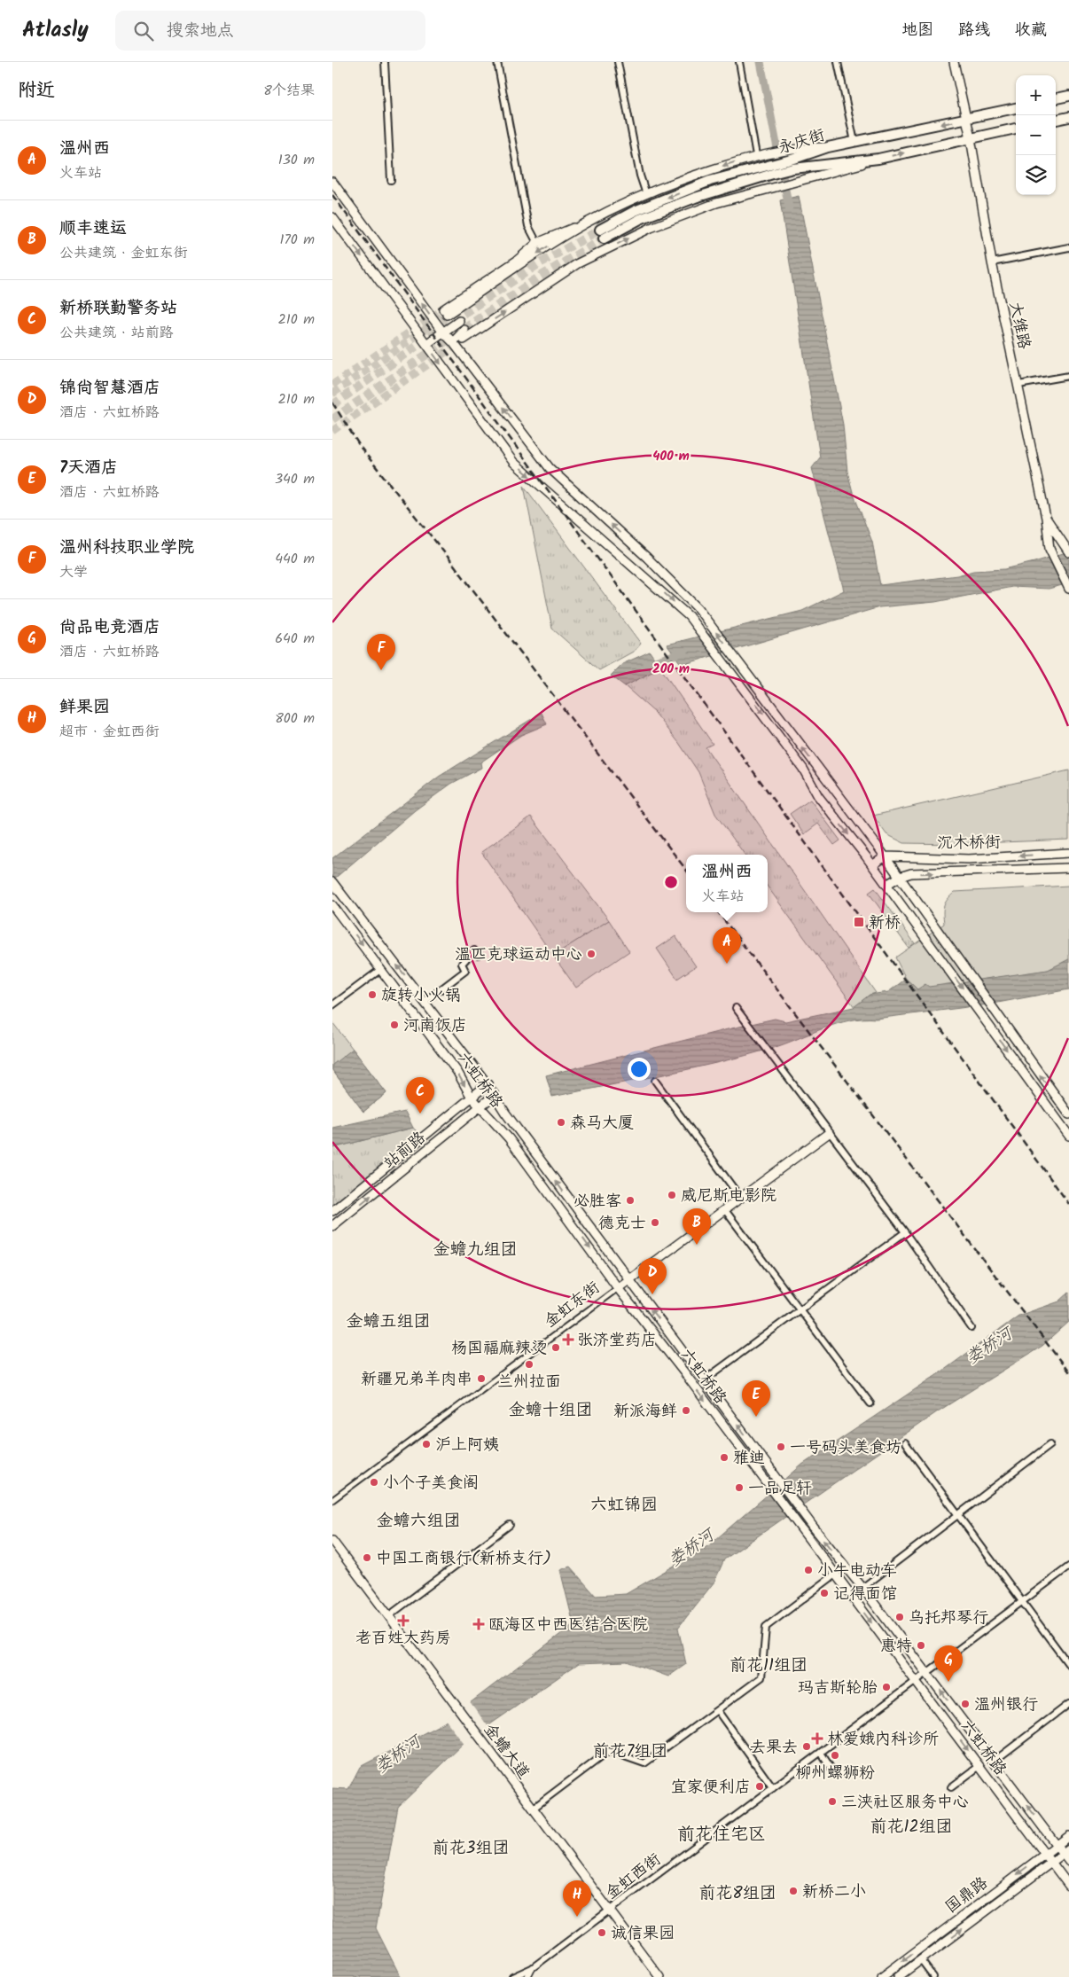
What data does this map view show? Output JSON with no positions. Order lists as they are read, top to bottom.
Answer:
{
  "streets": {
    "main road": [
      "永庆街",
      "大维路",
      "沉木桥街",
      "六虹桥路",
      "站前路",
      "金虹东街",
      "金蟾大道",
      "国鼎路"
    ],
    "street": ["金虹西街"]
  },
  "crossings": [
    ["永庆街", "大维路"],
    ["六虹桥路", "站前路"],
    ["六虹桥路", "金虹东街"],
    ["六虹桥路", "金虹西街"],
    ["六虹桥路", "国鼎路"],
    ["金蟾大道", "金虹西街"]
  ],
  "districts": [
    "金蟾九组团",
    "金蟾五组团",
    "金蟾十组团",
    "六虹锦园",
    "金蟾六组团",
    "前花11组团",
    "前花7组团",
    "前花12组团",
    "前花住宅区",
    "前花3组团",
    "前花8组团"
  ],
  "water": ["娄桥河"],
  "places": {
    "transit": ["新桥"],
    "other": [
      "温匹克球运动中心",
      "旋转小火锅",
      "河南饭店",
      "森马大厦",
      "威尼斯电影院",
      "必胜客",
      "德克士",
      "杨国福麻辣烫",
      "兰州拉面",
      "新疆兄弟羊肉串",
      "新派海鲜",
      "沪上阿姨",
      "一号码头美食坊",
      "雅迪",
      "小个子美食阁",
      "一品足轩",
      "中国工商银行(新桥支行)",
      "小牛电动车",
      "记得面馆",
      "乌托邦琴行",
      "惠特",
      "玛吉斯轮胎",
      "温州银行",
      "去果去",
      "柳州螺狮粉",
      "宜家便利店",
      "三浃社区服务中心",
      "新桥二小",
      "诚信果园"
    ],
    "health": [
      "张济堂药店",
      "老百姓大药房",
      "瓯海区中西医结合医院",
      "林爱娥内科诊所"
    ]
  },
  "page": {
    "header": "Atlasly",
    "search": "搜索地点",
    "nav": ["地图", "路线", "收藏"],
    "heading": ["附近", "8个结果"],
    "map_buttons": ["+", "−"],
    "list": [
      {
        "mark": "A",
        "name": "温州西",
        "note": "火车站",
        "value": "130 m"
      },
      {
        "mark": "B",
        "name": "顺丰速运",
        "note": "公共建筑 · 金虹东街",
        "value": "170 m"
      },
      {
        "mark": "C",
        "name": "新桥联勤警务站",
        "note": "公共建筑 · 站前路",
        "value": "210 m"
      },
      {
        "mark": "D",
        "name": "锦尚智慧酒店",
        "note": "酒店 · 六虹桥路",
        "value": "210 m"
      },
      {
        "mark": "E",
        "name": "7天酒店",
        "note": "酒店 · 六虹桥路",
        "value": "340 m"
      },
      {
        "mark": "F",
        "name": "温州科技职业学院",
        "note": "大学",
        "value": "440 m"
      },
      {
        "mark": "G",
        "name": "尚品电竞酒店",
        "note": "酒店 · 六虹桥路",
        "value": "640 m"
      },
      {
        "mark": "H",
        "name": "鲜果园",
        "note": "超市 · 金虹西街",
        "value": "800 m"
      }
    ],
    "pins": [
      "F",
      "A",
      "C",
      "B",
      "D",
      "E",
      "G",
      "H"
    ],
    "popup": ["温州西", "火车站"]
  },
  "rings": ["400 m", "200 m"]
}
